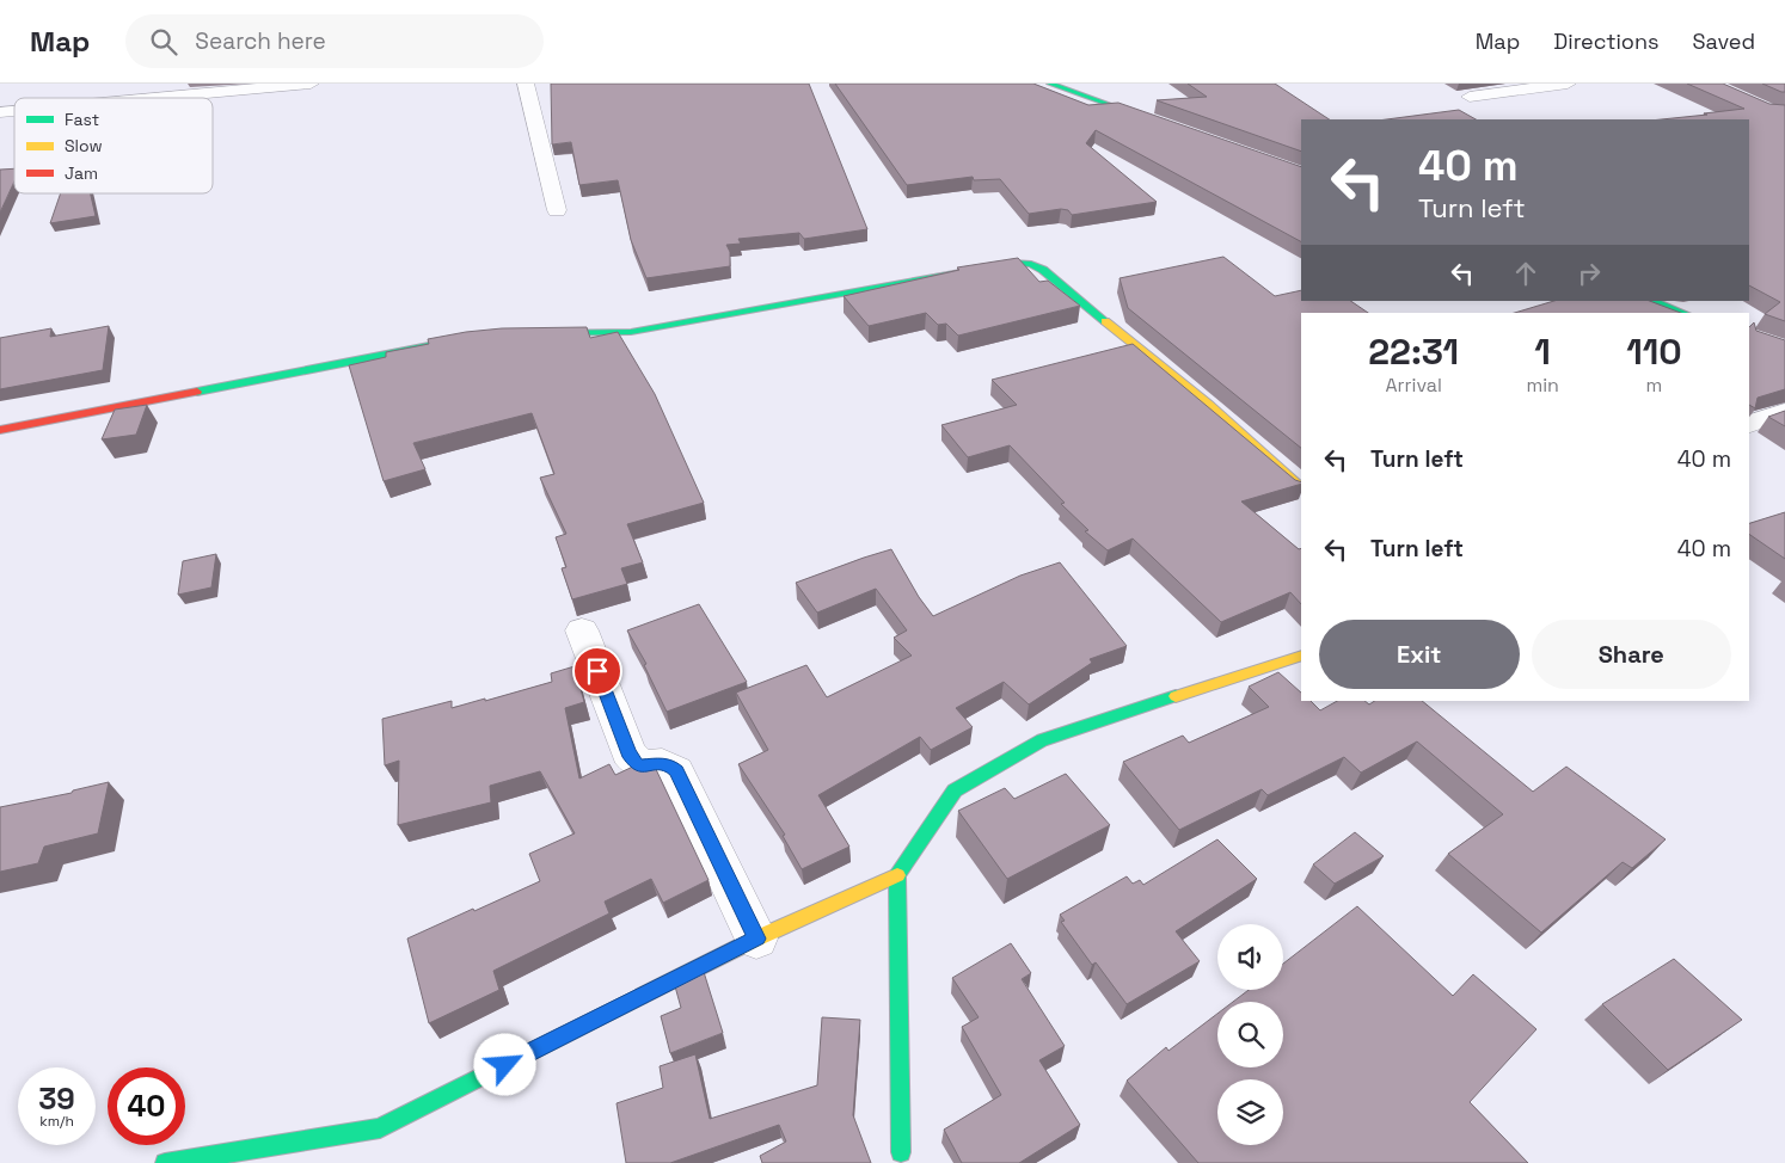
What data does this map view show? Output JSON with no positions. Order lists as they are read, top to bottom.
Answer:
{
  "legend": ["Fast", "Slow", "Jam"],
  "page": {
    "header": "Map",
    "search": "Search here",
    "nav": ["Map", "Directions", "Saved"],
    "turn": ["40 m", "Turn left"],
    "eta": [
      "22:31",
      "Arrival",
      "1",
      "min",
      "110",
      "m"
    ],
    "list": [
      {
        "name": "Turn left",
        "value": "40 m"
      },
      {
        "name": "Turn left",
        "value": "40 m"
      }
    ],
    "buttons": ["Exit", "Share"],
    "speed": "39 km/h",
    "limit": "40"
  }
}
